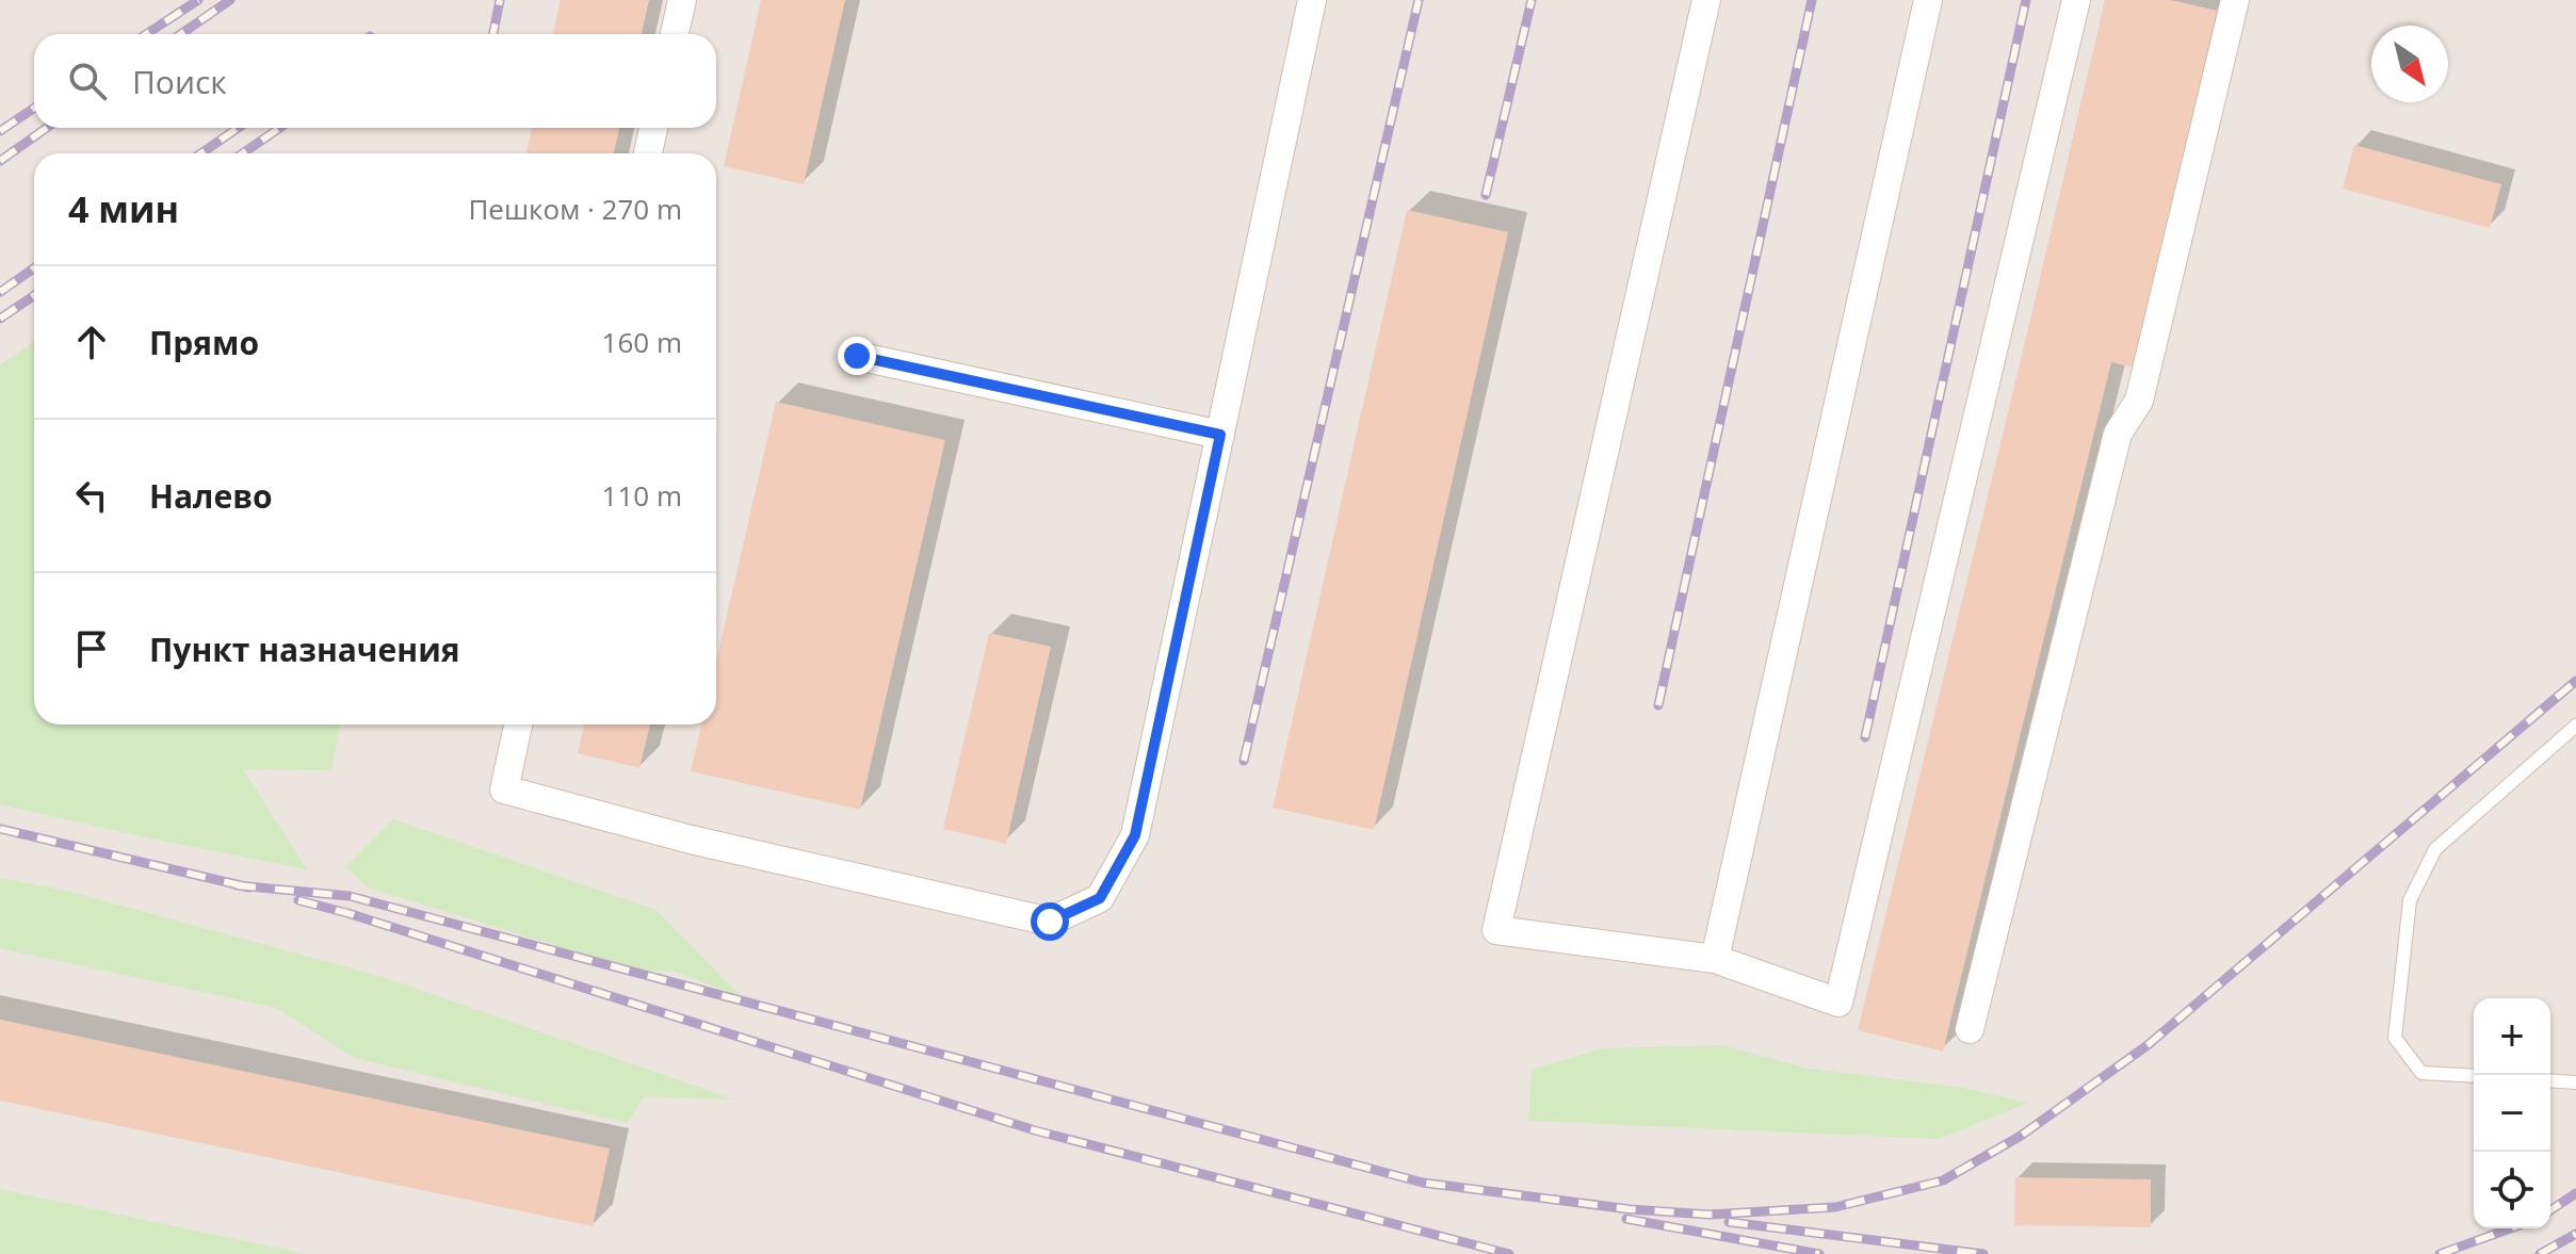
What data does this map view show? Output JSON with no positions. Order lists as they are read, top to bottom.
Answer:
{
  "north": "bottom right",
  "page": {
    "search": "Поиск",
    "heading": ["4 мин", "Пешком · 270 m"],
    "list": [
      ["Прямо", "160 m"],
      ["Налево", "110 m"],
      "Пункт назначения"
    ],
    "map_buttons": ["+", "−"]
  }
}
